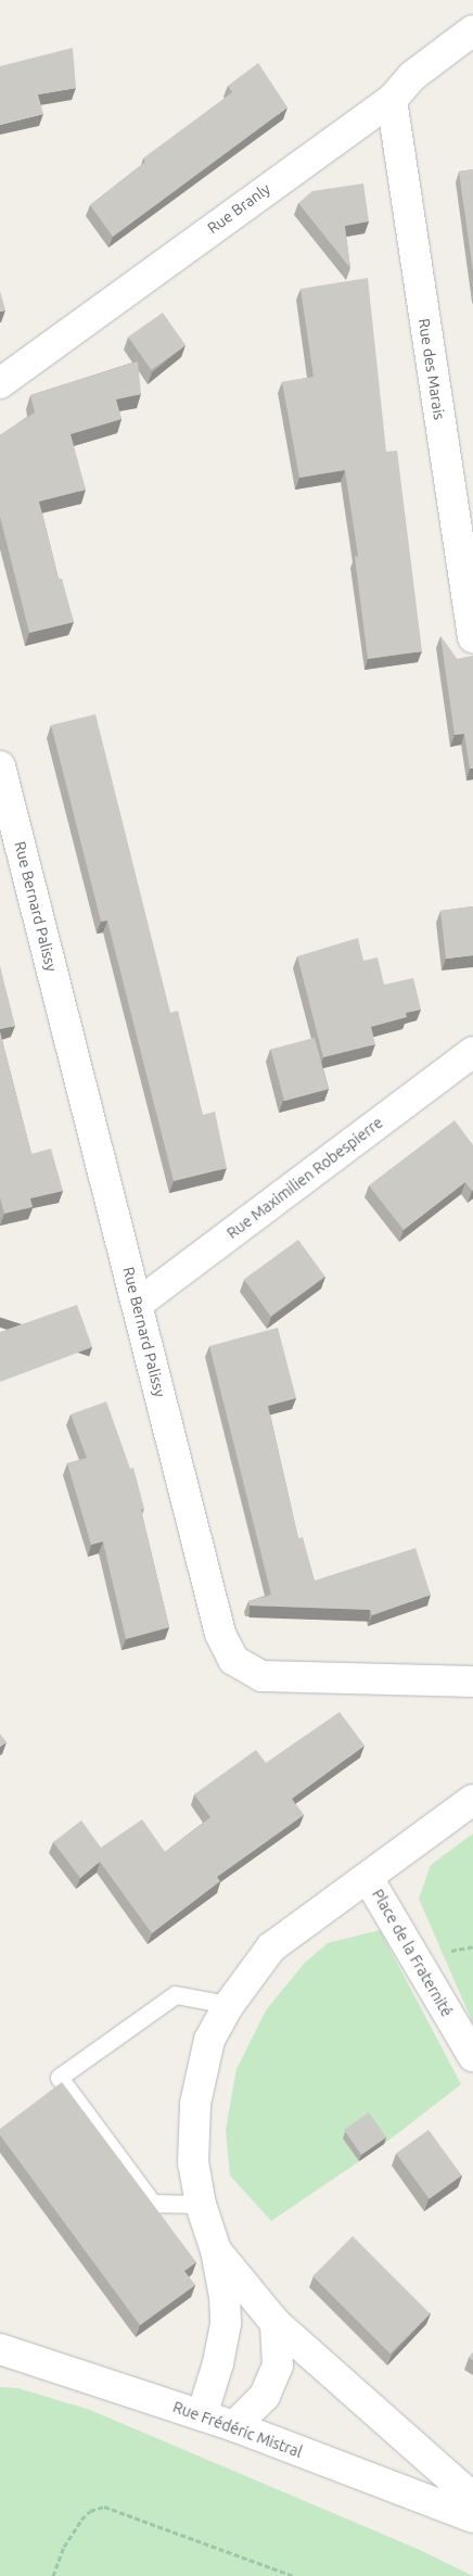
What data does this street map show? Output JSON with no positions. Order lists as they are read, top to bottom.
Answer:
{
  "streets": {
    "street": [
      "Rue Branly",
      "Rue des Marais",
      "Rue Bernard Palissy",
      "Rue Maximilien Robespierre",
      "Place de la Fraternité",
      "Rue Frédéric Mistral"
    ]
  },
  "crossings": [
    ["Rue Branly", "Rue des Marais"],
    ["Rue Bernard Palissy", "Rue Maximilien Robespierre"]
  ]
}
